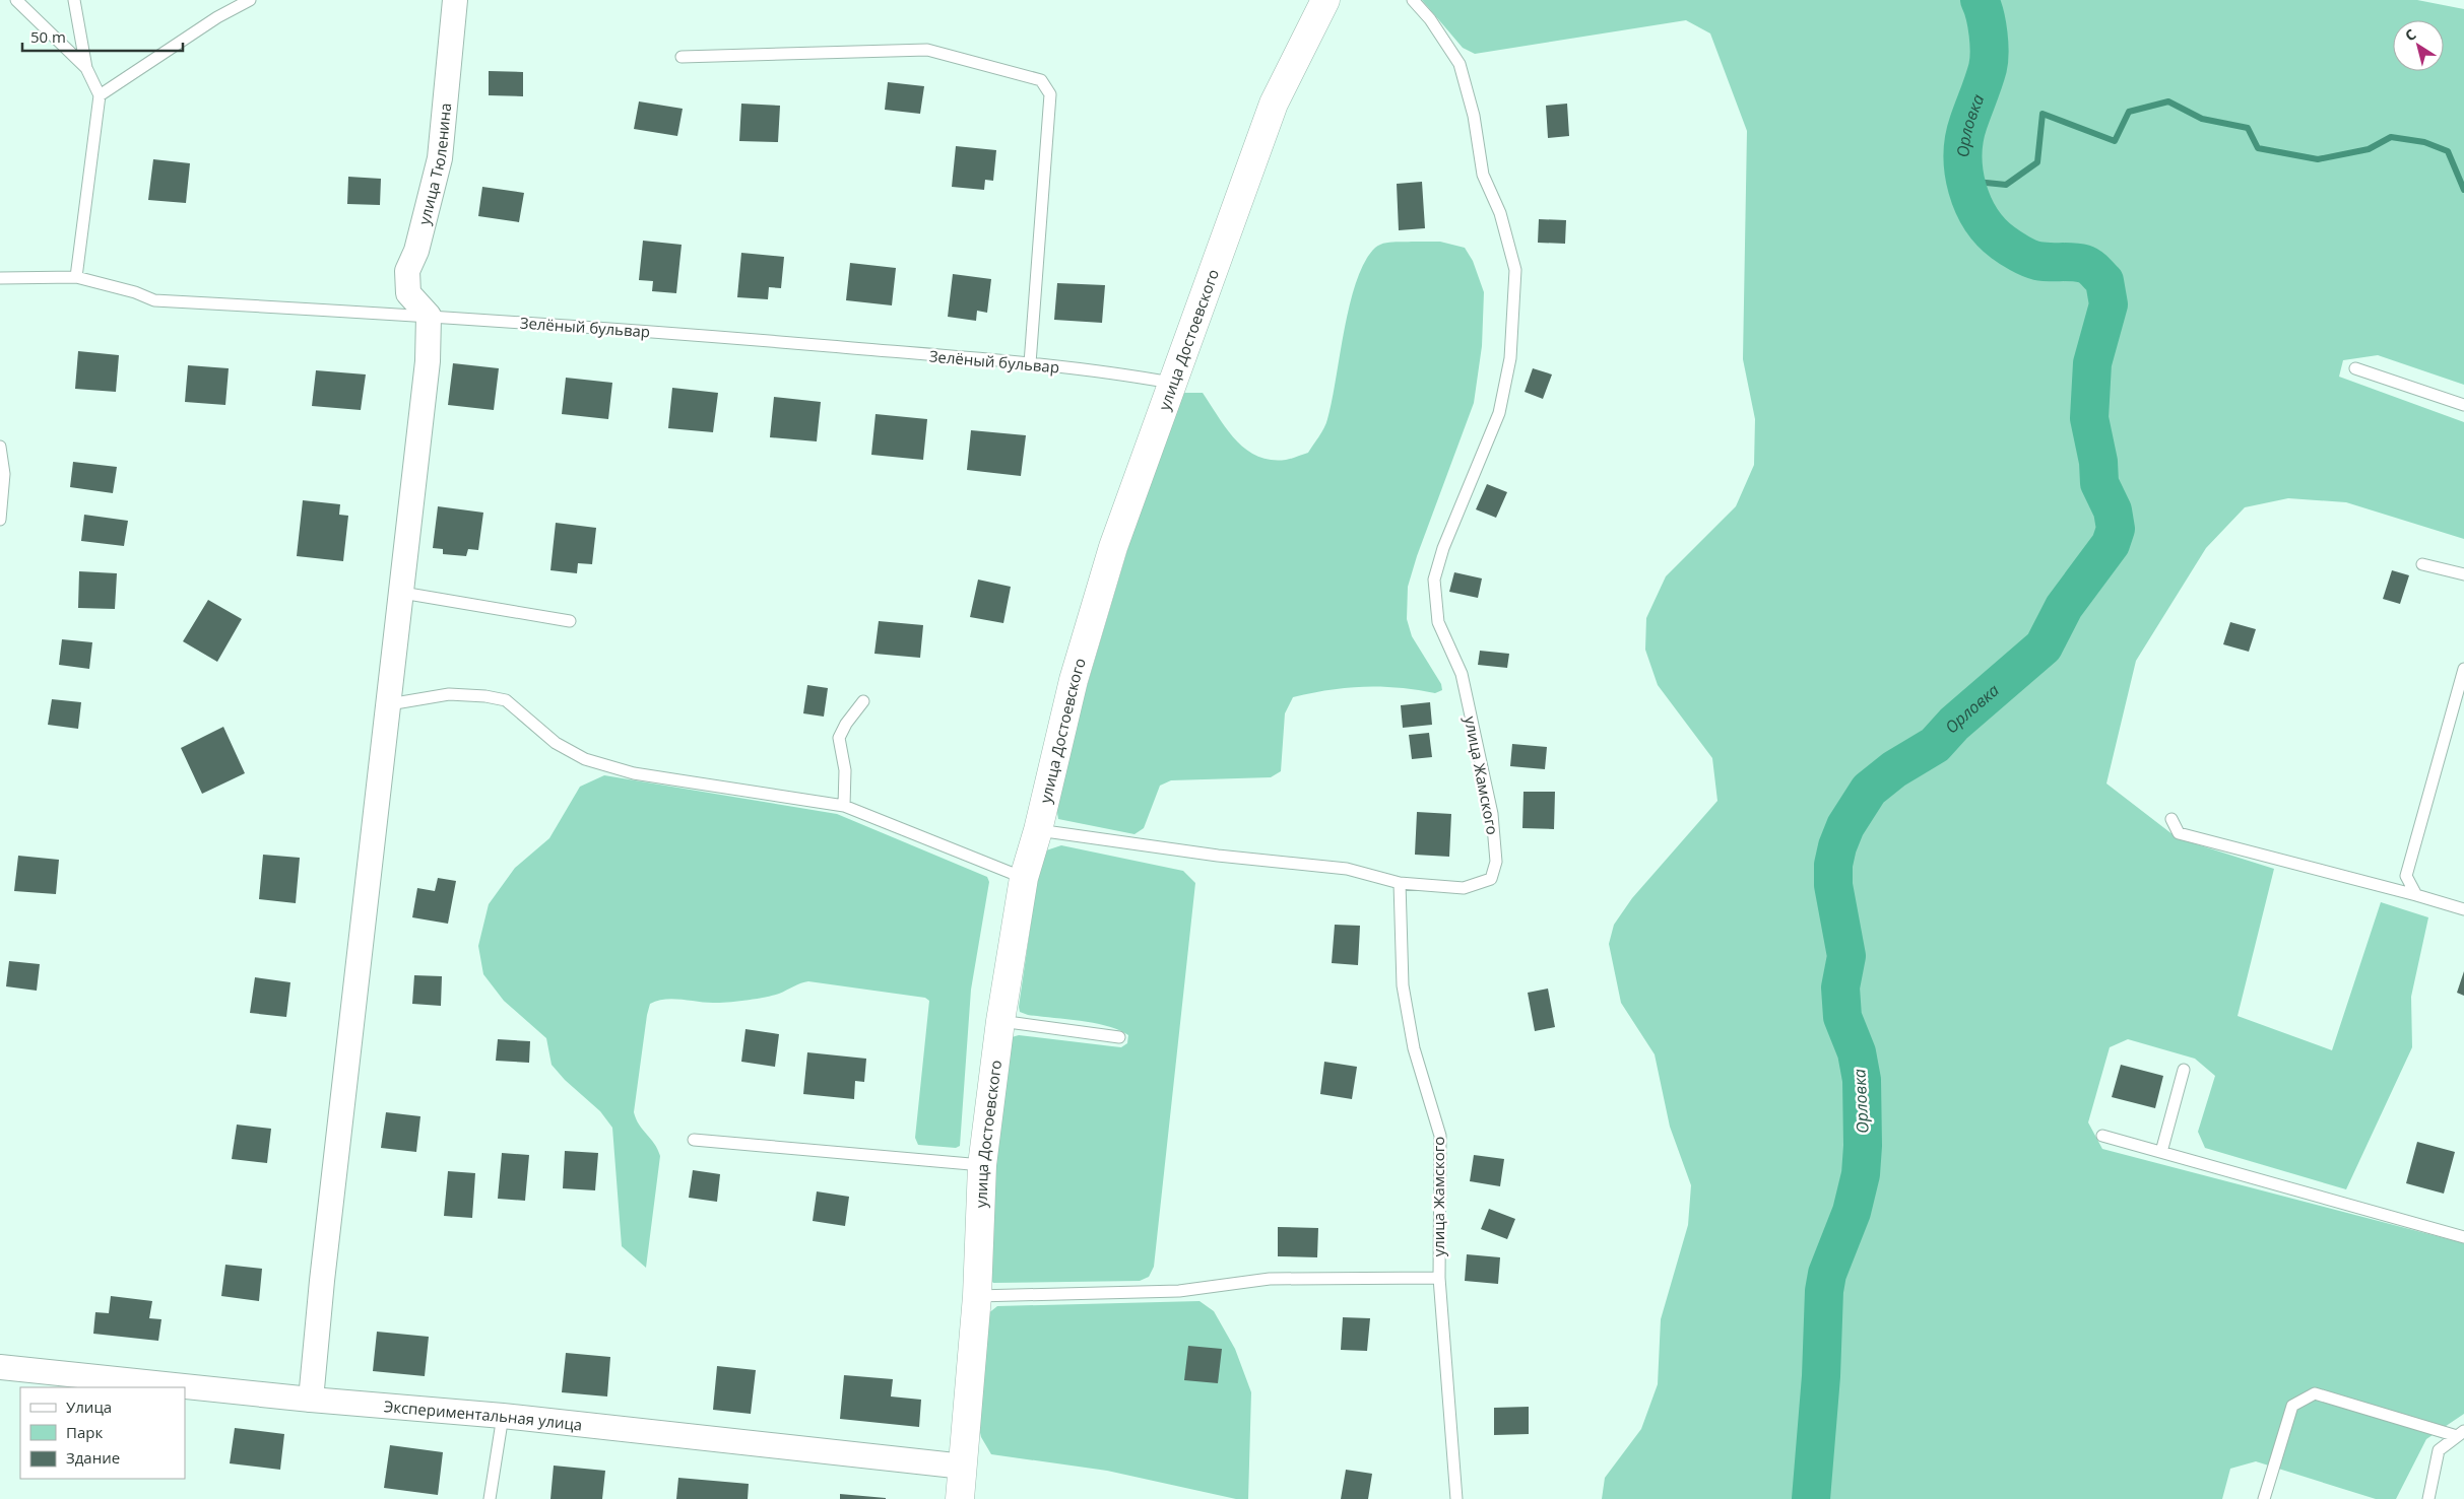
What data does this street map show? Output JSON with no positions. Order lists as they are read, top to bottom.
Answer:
{
  "streets": {
    "main road": ["улица Достоевского"],
    "street": ["улица Тюленина", "Экспериментальная улица"],
    "lane": ["Зелёный бульвар", "улица Жамского"]
  },
  "crossings": [
    ["улица Тюленина", "Зелёный бульвар"],
    ["Зелёный бульвар", "улица Достоевского"],
    ["улица Достоевского", "Экспериментальная улица"]
  ],
  "water": ["Орловка"],
  "legend": ["Улица", "Парк", "Здание"],
  "scale_bar": "50 m",
  "north": "top left"
}
